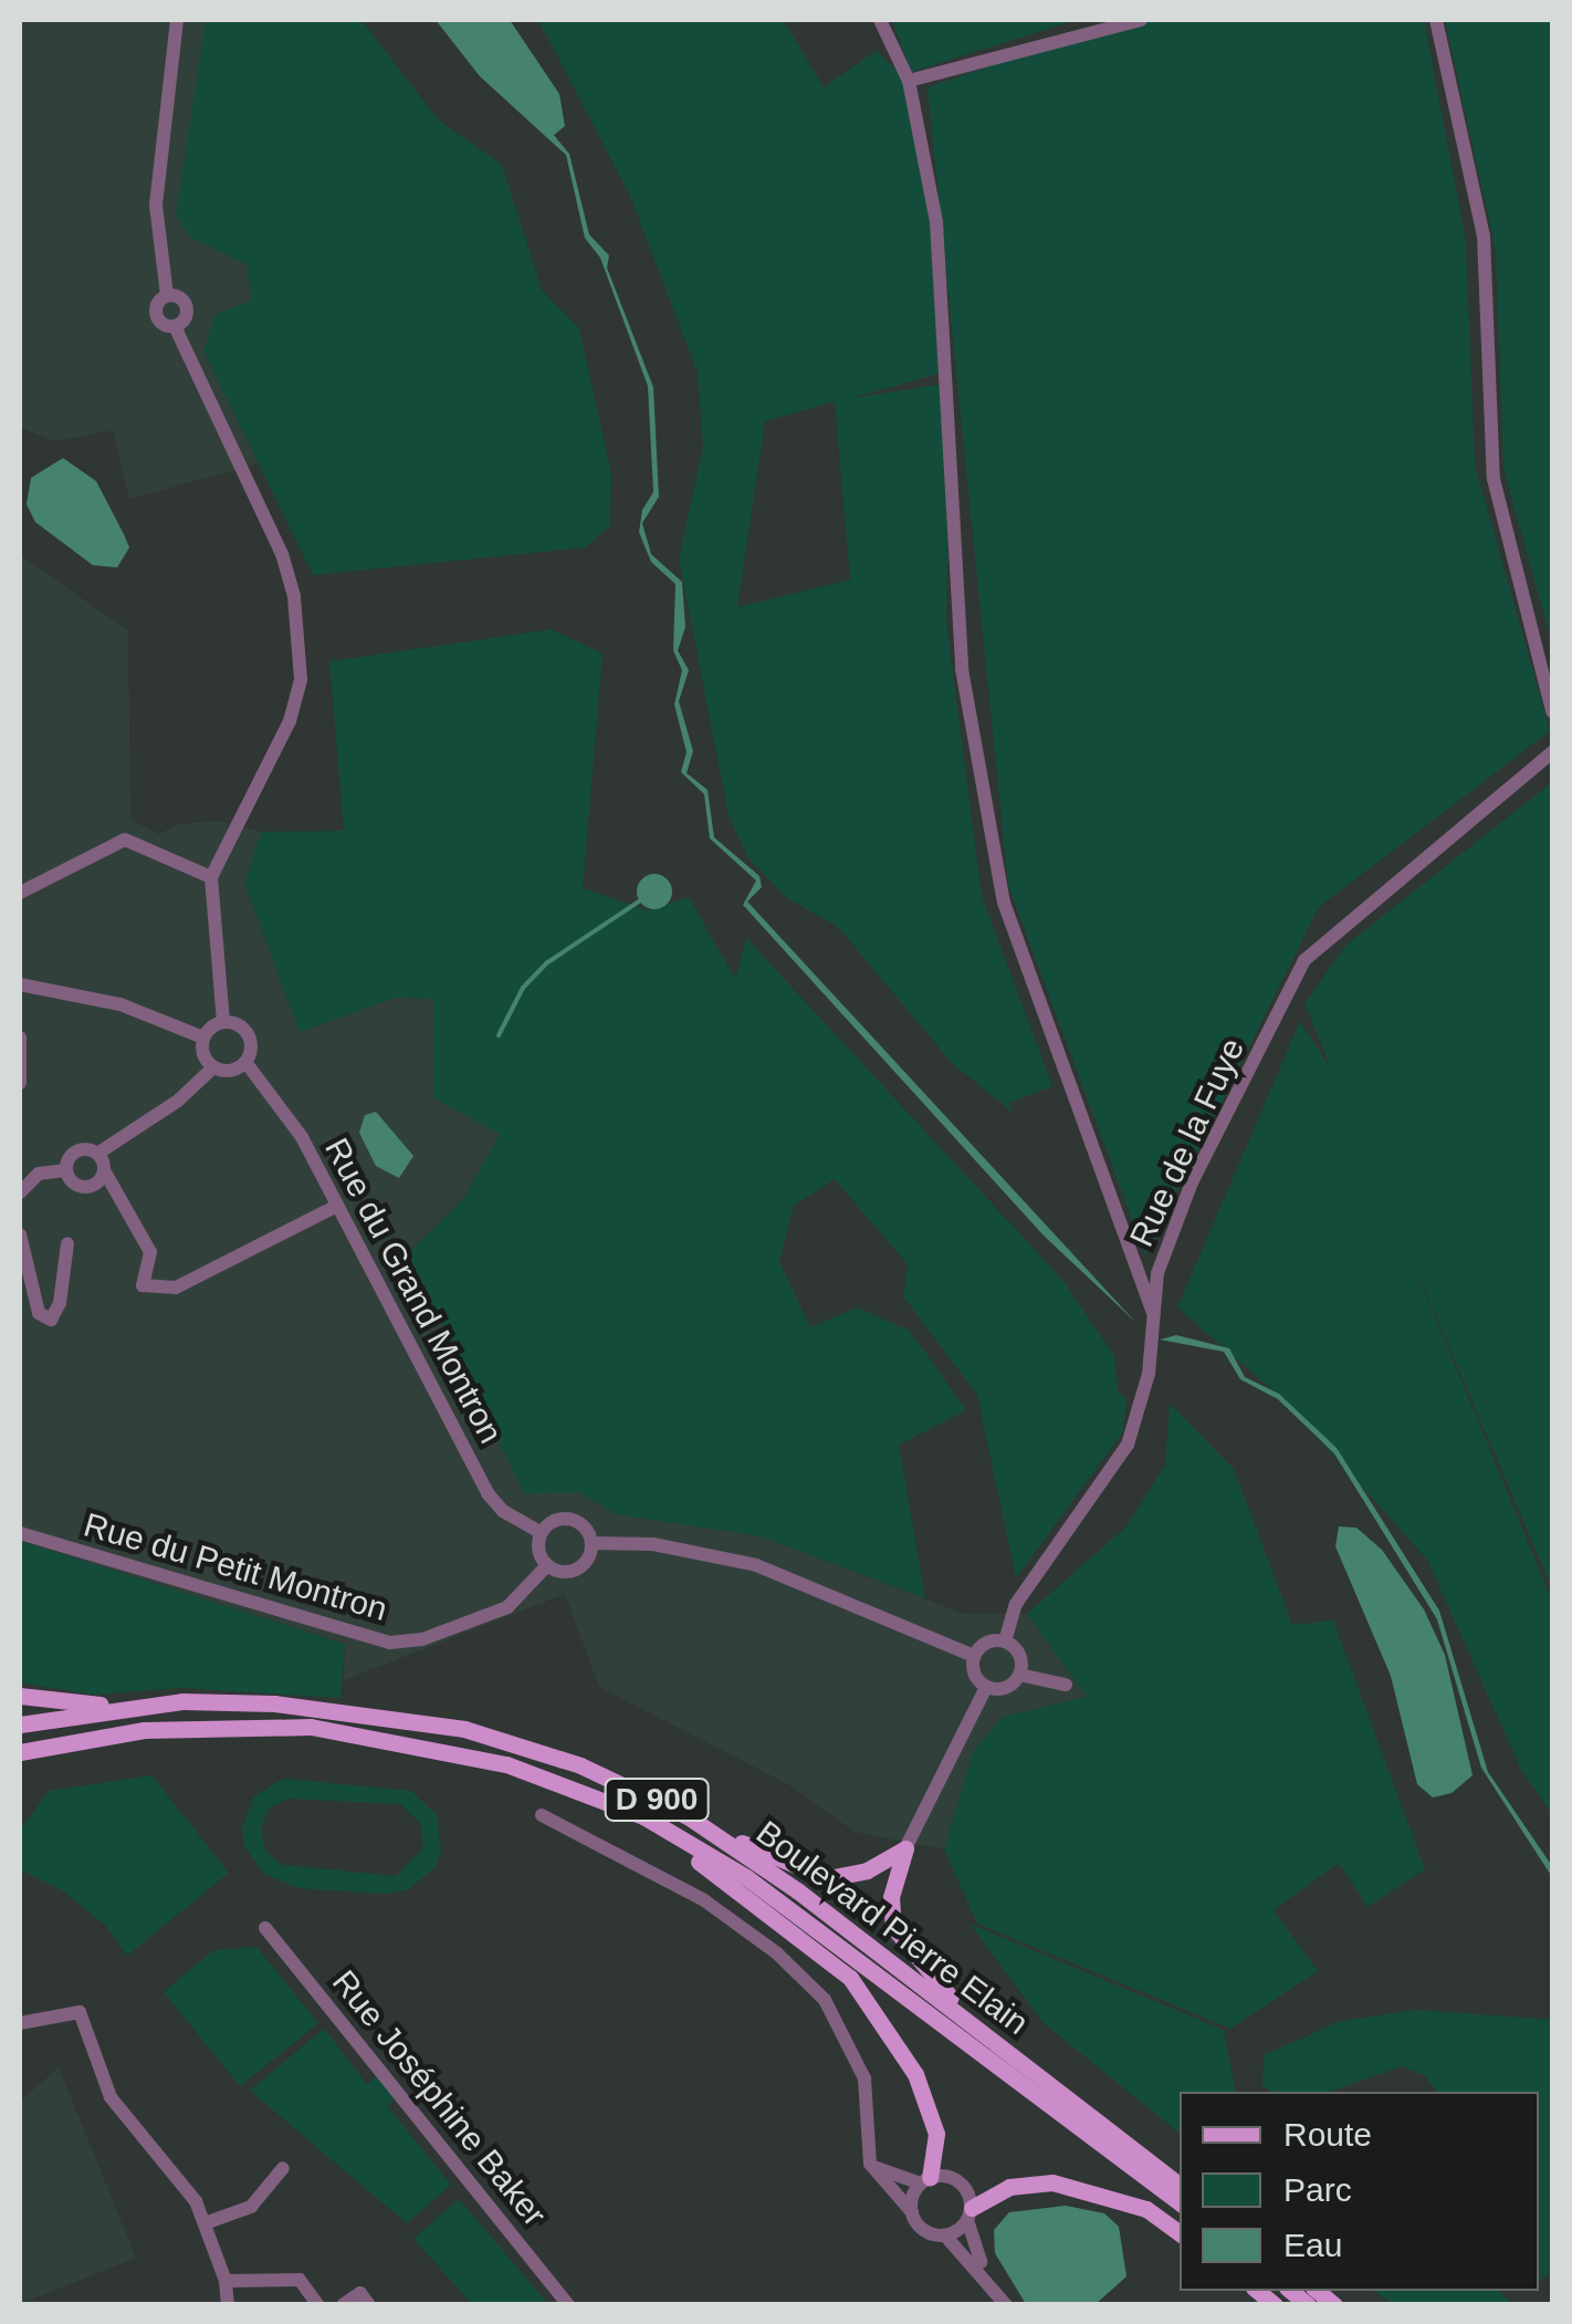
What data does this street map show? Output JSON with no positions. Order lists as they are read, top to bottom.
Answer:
{
  "streets": {
    "main road": ["D 900", "Boulevard Pierre Elain"],
    "street": [
      "Rue de la Fuye",
      "Rue du Grand Montron",
      "Rue du Petit Montron",
      "Rue Joséphine Baker"
    ]
  },
  "crossings": [
    ["Rue du Grand Montron", "Rue du Petit Montron"],
    ["D 900", "Boulevard Pierre Elain"]
  ],
  "legend": ["Route", "Parc", "Eau"]
}
